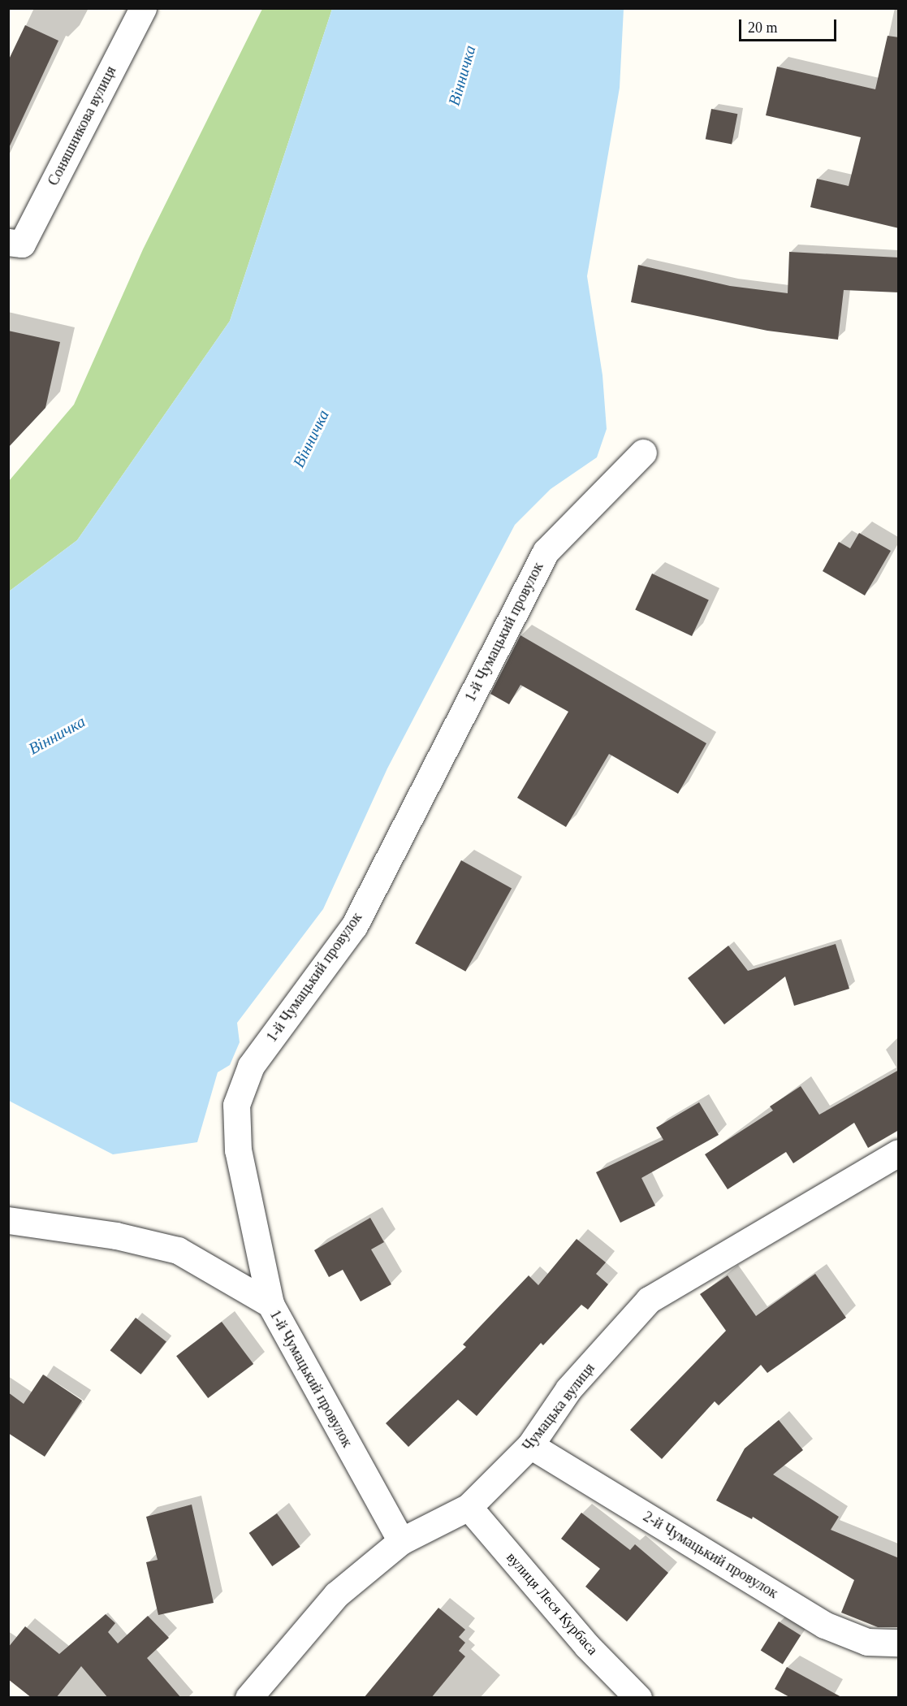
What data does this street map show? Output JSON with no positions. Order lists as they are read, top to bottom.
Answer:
{
  "streets": {
    "street": [
      "Соняшникова вулиця",
      "1-й Чумацький провулок",
      "Чумацька вулиця",
      "2-й Чумацький провулок",
      "вулиця Леся Курбаса"
    ]
  },
  "crossings": [
    ["1-й Чумацький провулок", "Чумацька вулиця"],
    ["Чумацька вулиця", "2-й Чумацький провулок"],
    ["Чумацька вулиця", "вулиця Леся Курбаса"]
  ],
  "water": ["Вінничка"],
  "scale_bar": "20 m"
}
